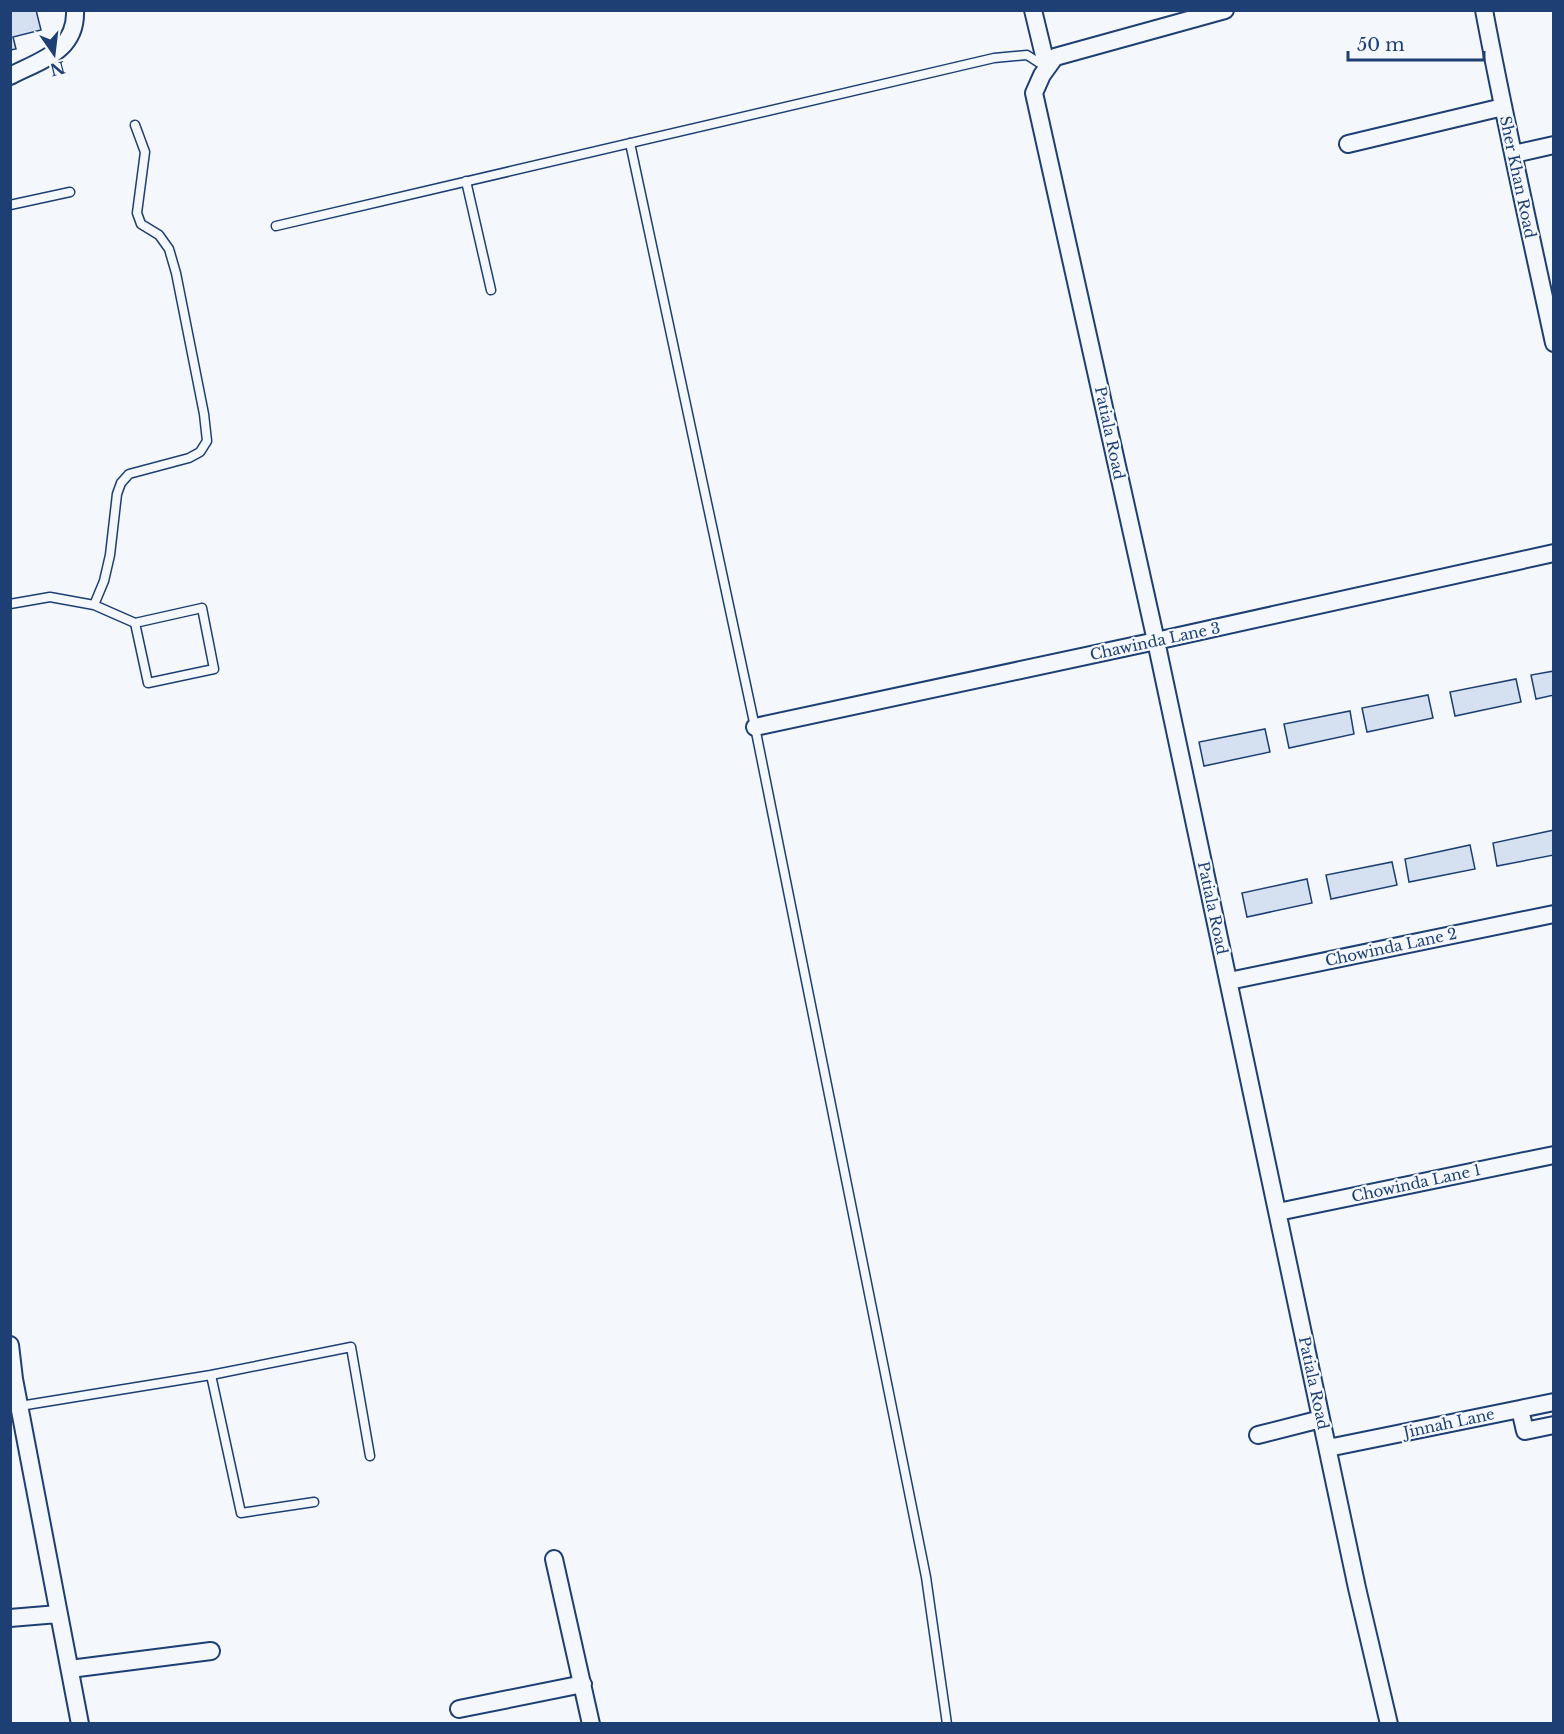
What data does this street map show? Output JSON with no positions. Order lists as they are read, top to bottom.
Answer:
{
  "streets": {
    "street": [
      "Sher Khan Road",
      "Patiala Road",
      "Chawinda Lane 3",
      "Chowinda Lane 2",
      "Chowinda Lane 1",
      "Jinnah Lane"
    ]
  },
  "crossings": [
    ["Patiala Road", "Chawinda Lane 3"],
    ["Patiala Road", "Chowinda Lane 2"],
    ["Patiala Road", "Chowinda Lane 1"],
    ["Patiala Road", "Jinnah Lane"]
  ],
  "scale_bar": "50 m",
  "north": "bottom"
}
